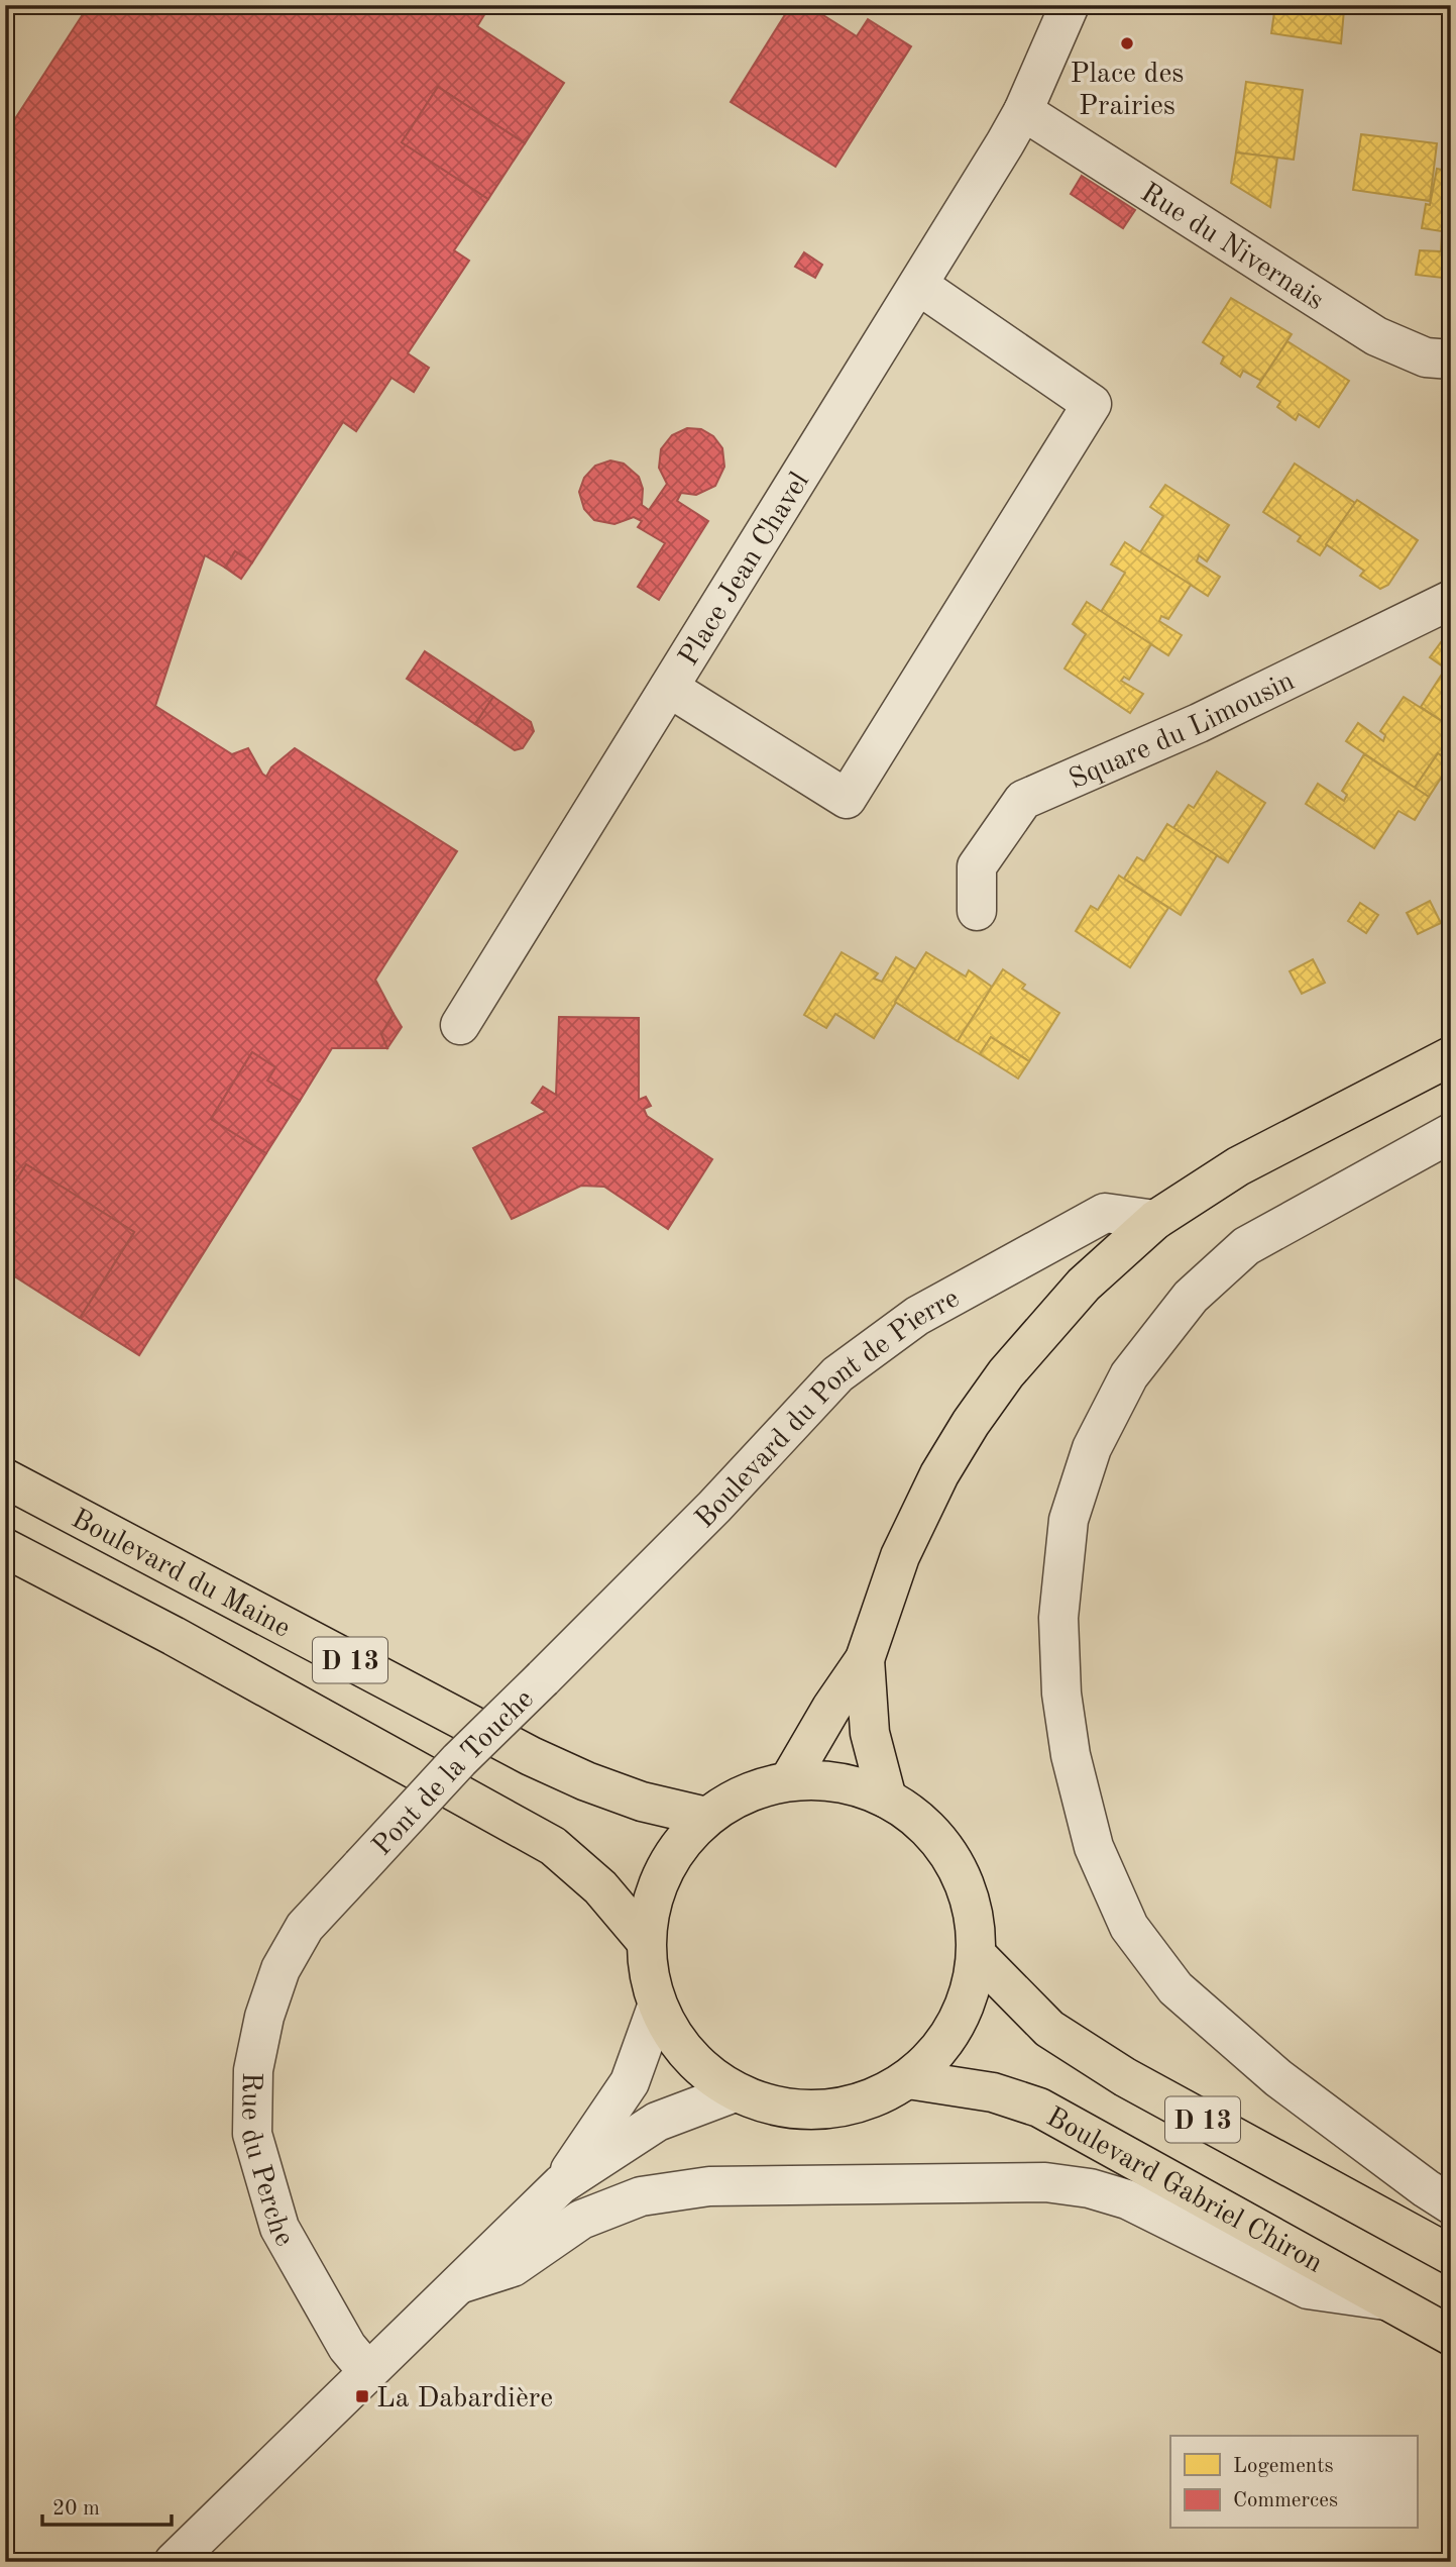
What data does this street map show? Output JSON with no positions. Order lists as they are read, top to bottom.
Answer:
{
  "streets": {
    "main road": ["Boulevard du Maine", "D 13", "Boulevard Gabriel Chiron"],
    "street": [
      "Rue du Nivernais",
      "Place Jean Chavel",
      "Square du Limousin",
      "Boulevard du Pont de Pierre",
      "Pont de la Touche",
      "Rue du Perche"
    ]
  },
  "crossings": [
    ["Rue du Nivernais", "Place Jean Chavel"],
    ["Boulevard du Pont de Pierre", "Pont de la Touche"],
    ["Pont de la Touche", "Rue du Perche"]
  ],
  "places": {
    "other": ["Place des Prairies"],
    "transit": ["La Dabardière"]
  },
  "legend": ["Logements", "Commerces"],
  "scale_bar": "20 m"
}
